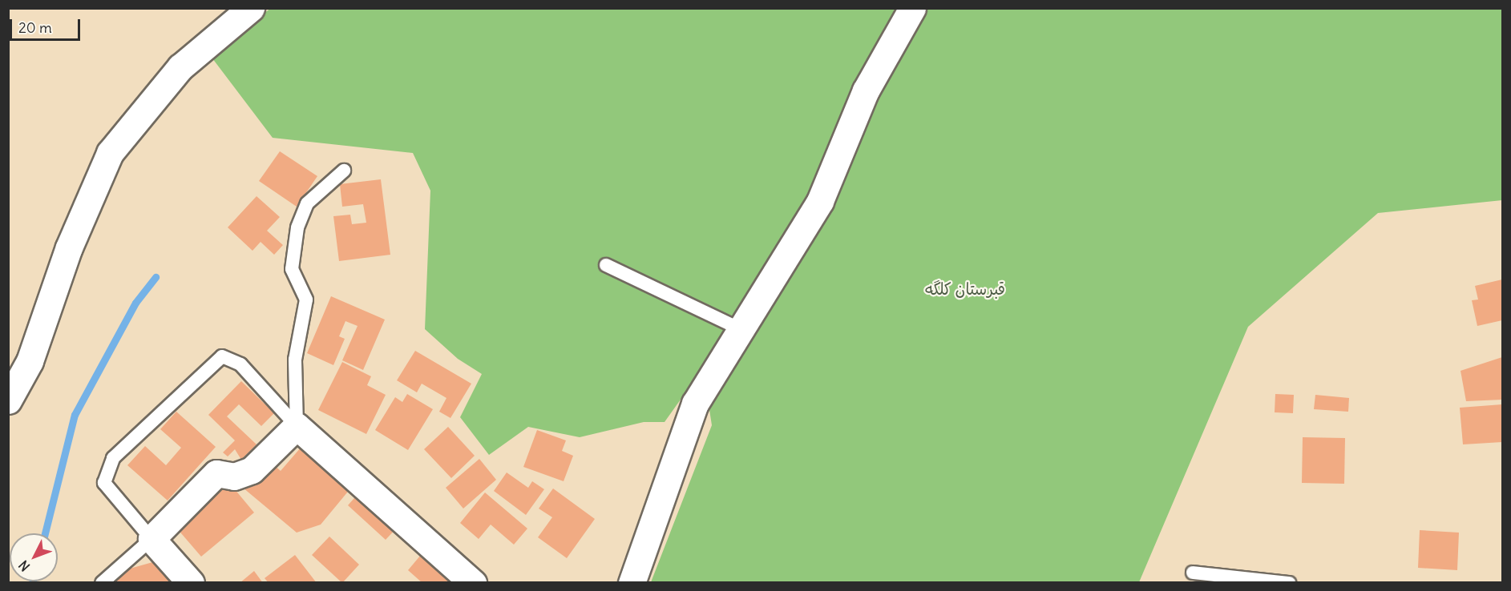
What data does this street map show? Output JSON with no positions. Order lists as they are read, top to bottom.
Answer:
{
  "parks": ["قبرستان کلگه"],
  "scale_bar": "20 m",
  "north": "bottom left"
}
